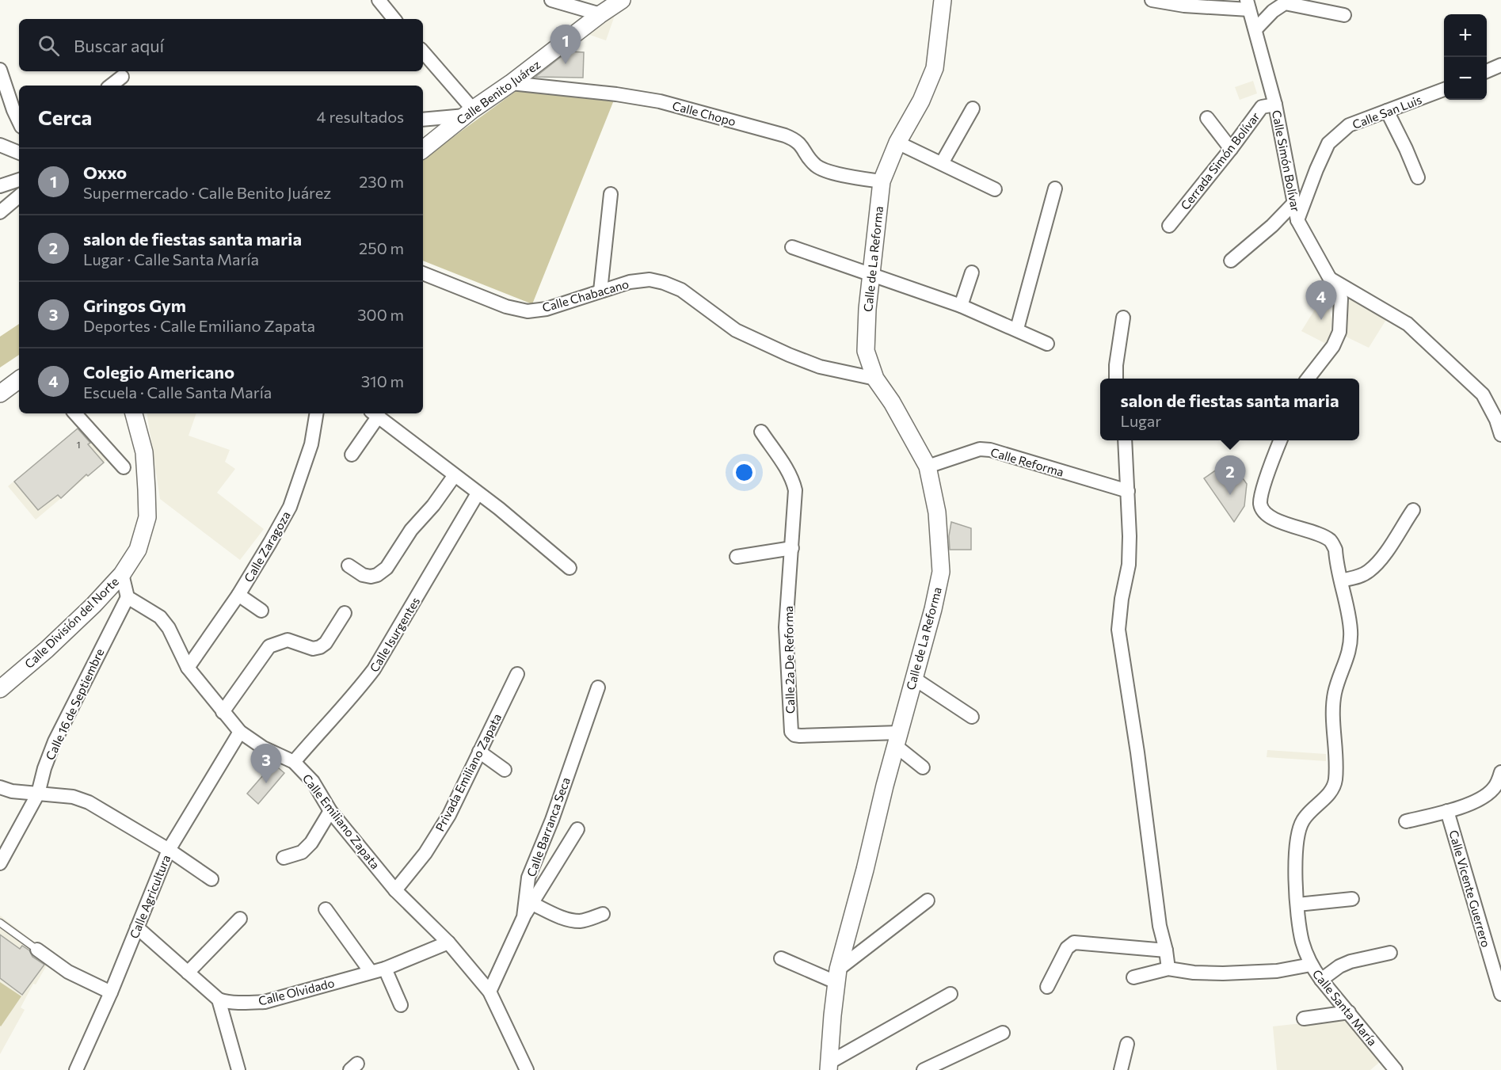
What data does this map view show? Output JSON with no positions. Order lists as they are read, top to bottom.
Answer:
{
  "streets": {
    "street": [
      "Calle Benito Juárez",
      "Calle San Luis",
      "Calle Chopo",
      "Cerrada Simón Bolívar",
      "Calle Simón Bolívar",
      "Calle de La Reforma",
      "Calle Chabacano",
      "Calle Reforma",
      "Calle Zaragoza",
      "Calle División del Norte",
      "Calle Isurgentes",
      "Calle 2a De Reforma",
      "Calle 16 de Septiembre",
      "Privada Emiliano Zapata",
      "Calle Emiliano Zapata",
      "Calle Barranca Seca",
      "Calle Vicente Guerrero",
      "Calle Agricultura",
      "Calle Olvidado",
      "Calle Santa María"
    ]
  },
  "crossings": [
    ["Calle Benito Juárez", "Calle Chopo"],
    ["Calle San Luis", "Calle Simón Bolívar"],
    ["Calle Chopo", "Calle de La Reforma"],
    ["Cerrada Simón Bolívar", "Calle Simón Bolívar"],
    ["Calle de La Reforma", "Calle Chabacano"],
    ["Calle de La Reforma", "Calle Reforma"],
    ["Calle de La Reforma", "Calle 2a De Reforma"],
    ["Calle Zaragoza", "Calle Emiliano Zapata"],
    ["Calle Isurgentes", "Calle Emiliano Zapata"],
    ["Calle 16 de Septiembre", "Calle Emiliano Zapata"],
    ["Privada Emiliano Zapata", "Calle Emiliano Zapata"],
    ["Calle Emiliano Zapata", "Calle Barranca Seca"],
    ["Calle Emiliano Zapata", "Calle Agricultura"],
    ["Calle Emiliano Zapata", "Calle Olvidado"]
  ],
  "house_numbers": ["1"],
  "page": {
    "map_buttons": ["+", "−"],
    "search": "Buscar aquí",
    "pins": [
      "1",
      "4",
      "2",
      "3"
    ],
    "heading": ["Cerca", "4 resultados"],
    "list": [
      {
        "mark": "1",
        "name": "Oxxo",
        "note": "Supermercado · Calle Benito Juárez",
        "value": "230 m"
      },
      {
        "mark": "2",
        "name": "salon de fiestas santa maria",
        "note": "Lugar · Calle Santa María",
        "value": "250 m"
      },
      {
        "mark": "3",
        "name": "Gringos Gym",
        "note": "Deportes · Calle Emiliano Zapata",
        "value": "300 m"
      },
      {
        "mark": "4",
        "name": "Colegio Americano",
        "note": "Escuela · Calle Santa María",
        "value": "310 m"
      }
    ],
    "popup": ["salon de fiestas santa maria", "Lugar"]
  }
}
